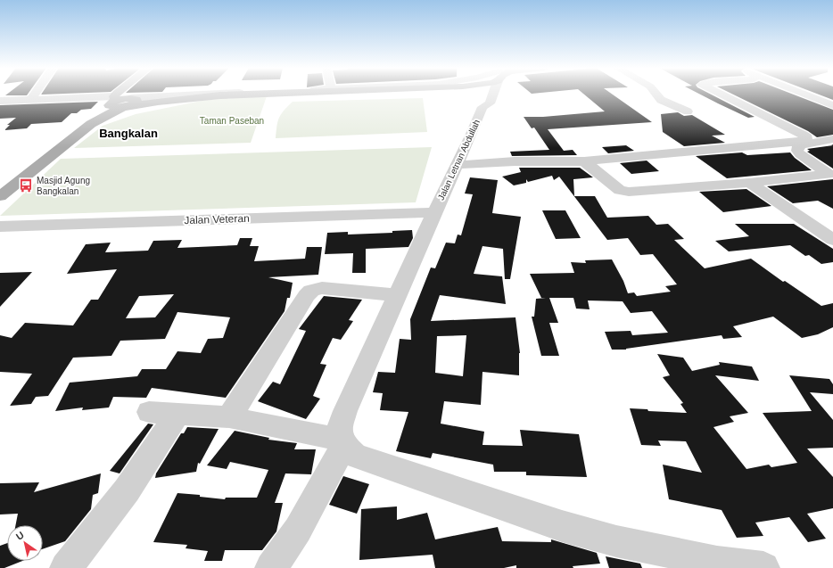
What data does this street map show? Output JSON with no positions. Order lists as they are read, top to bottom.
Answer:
{
  "streets": {
    "street": ["Jalan Letnan Abdullah", "Jalan Veteran"]
  },
  "crossings": [
    ["Jalan Letnan Abdullah", "Jalan Veteran"]
  ],
  "districts": ["Bangkalan"],
  "parks": ["Taman Paseban"],
  "places": {
    "bus stop": ["Masjid Agung Bangkalan"]
  },
  "north": "top left"
}
